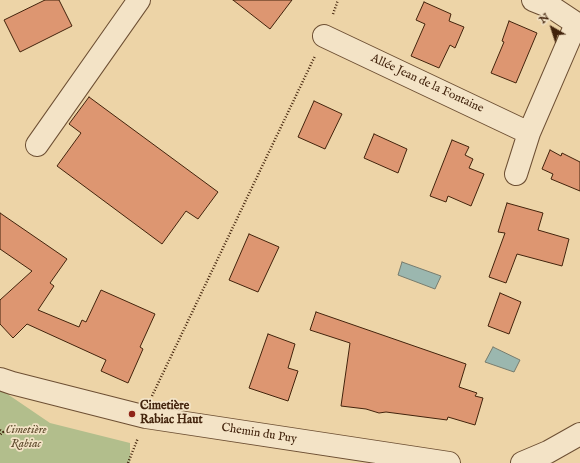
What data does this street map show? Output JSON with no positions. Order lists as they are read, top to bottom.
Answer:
{
  "streets": {
    "street": ["Allée Jean de la Fontaine", "Chemin du Puy"]
  },
  "parks": ["Cimetière Rabiac"],
  "places": ["Cimetière Rabiac Haut"],
  "north": "top left"
}
